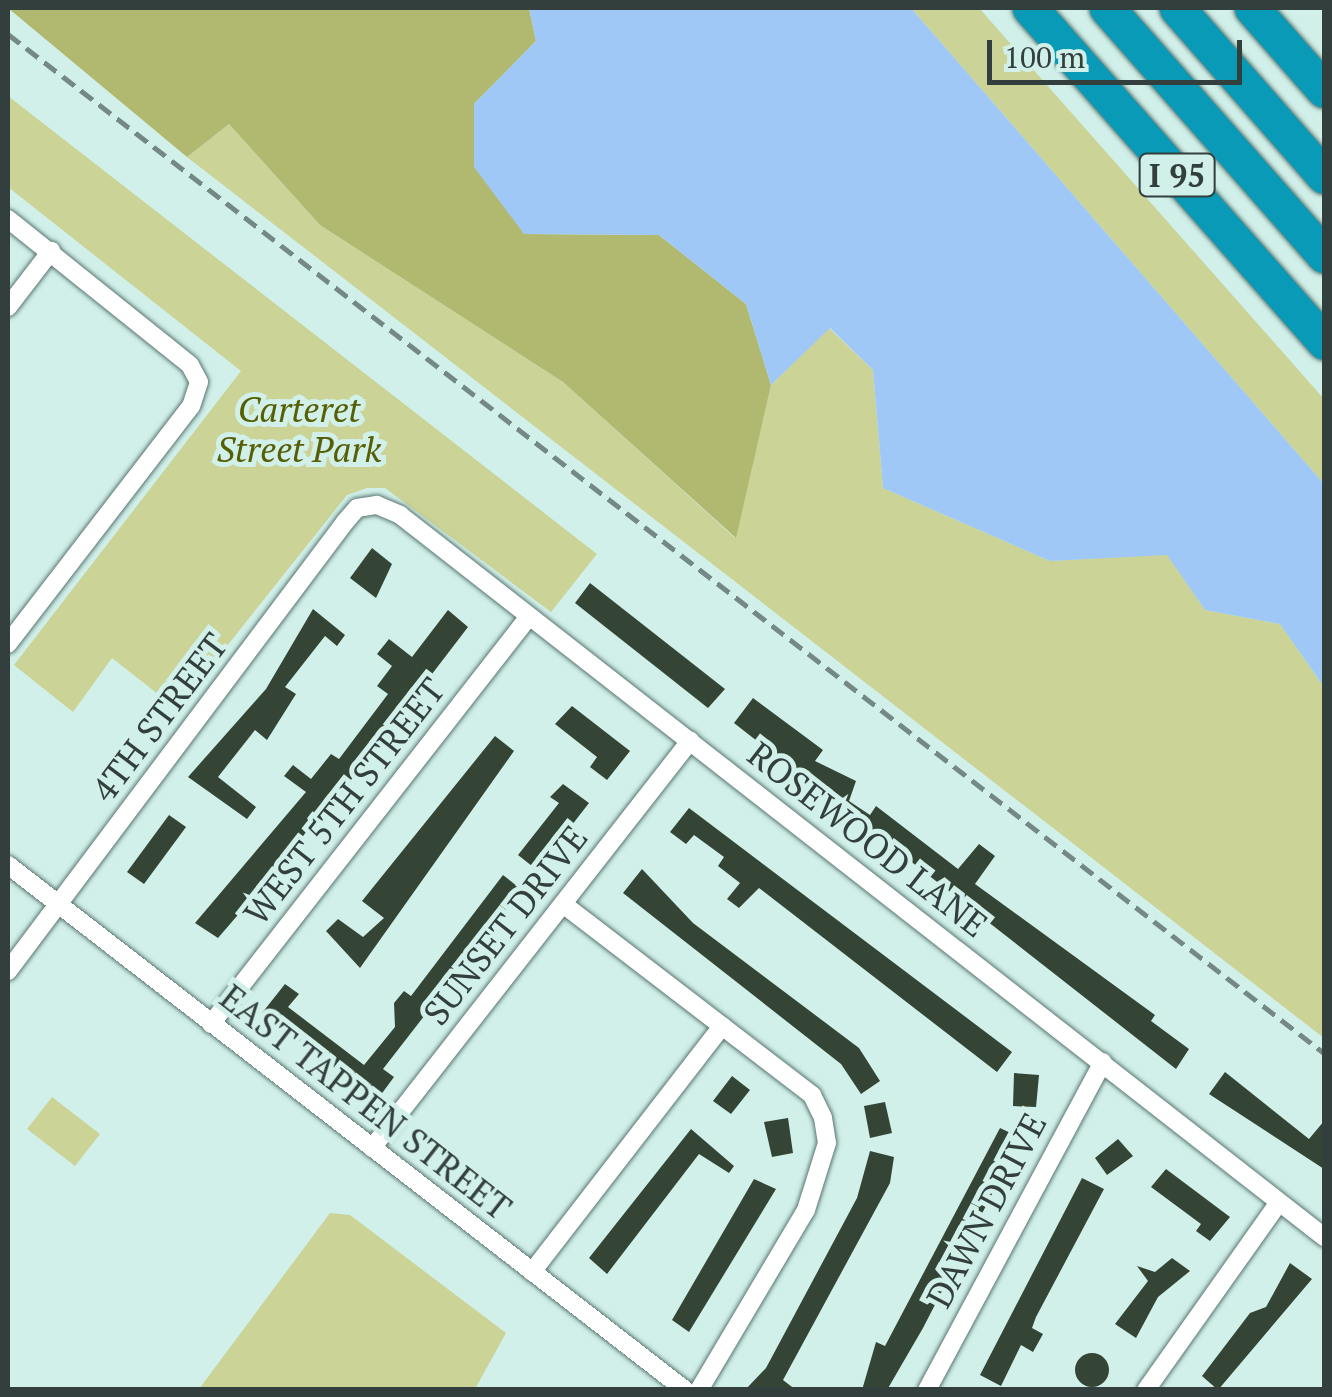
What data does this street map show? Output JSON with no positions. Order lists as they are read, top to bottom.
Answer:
{
  "streets": {
    "highway": ["I 95"],
    "street": [
      "4TH STREET",
      "WEST 5TH STREET",
      "ROSEWOOD LANE",
      "SUNSET DRIVE",
      "EAST TAPPEN STREET",
      "DAWN DRIVE"
    ]
  },
  "crossings": [
    ["4TH STREET", "ROSEWOOD LANE"],
    ["4TH STREET", "EAST TAPPEN STREET"],
    ["WEST 5TH STREET", "ROSEWOOD LANE"],
    ["WEST 5TH STREET", "EAST TAPPEN STREET"],
    ["ROSEWOOD LANE", "SUNSET DRIVE"],
    ["ROSEWOOD LANE", "DAWN DRIVE"],
    ["SUNSET DRIVE", "EAST TAPPEN STREET"]
  ],
  "parks": ["Carteret Street Park"],
  "scale_bar": "100 m"
}
